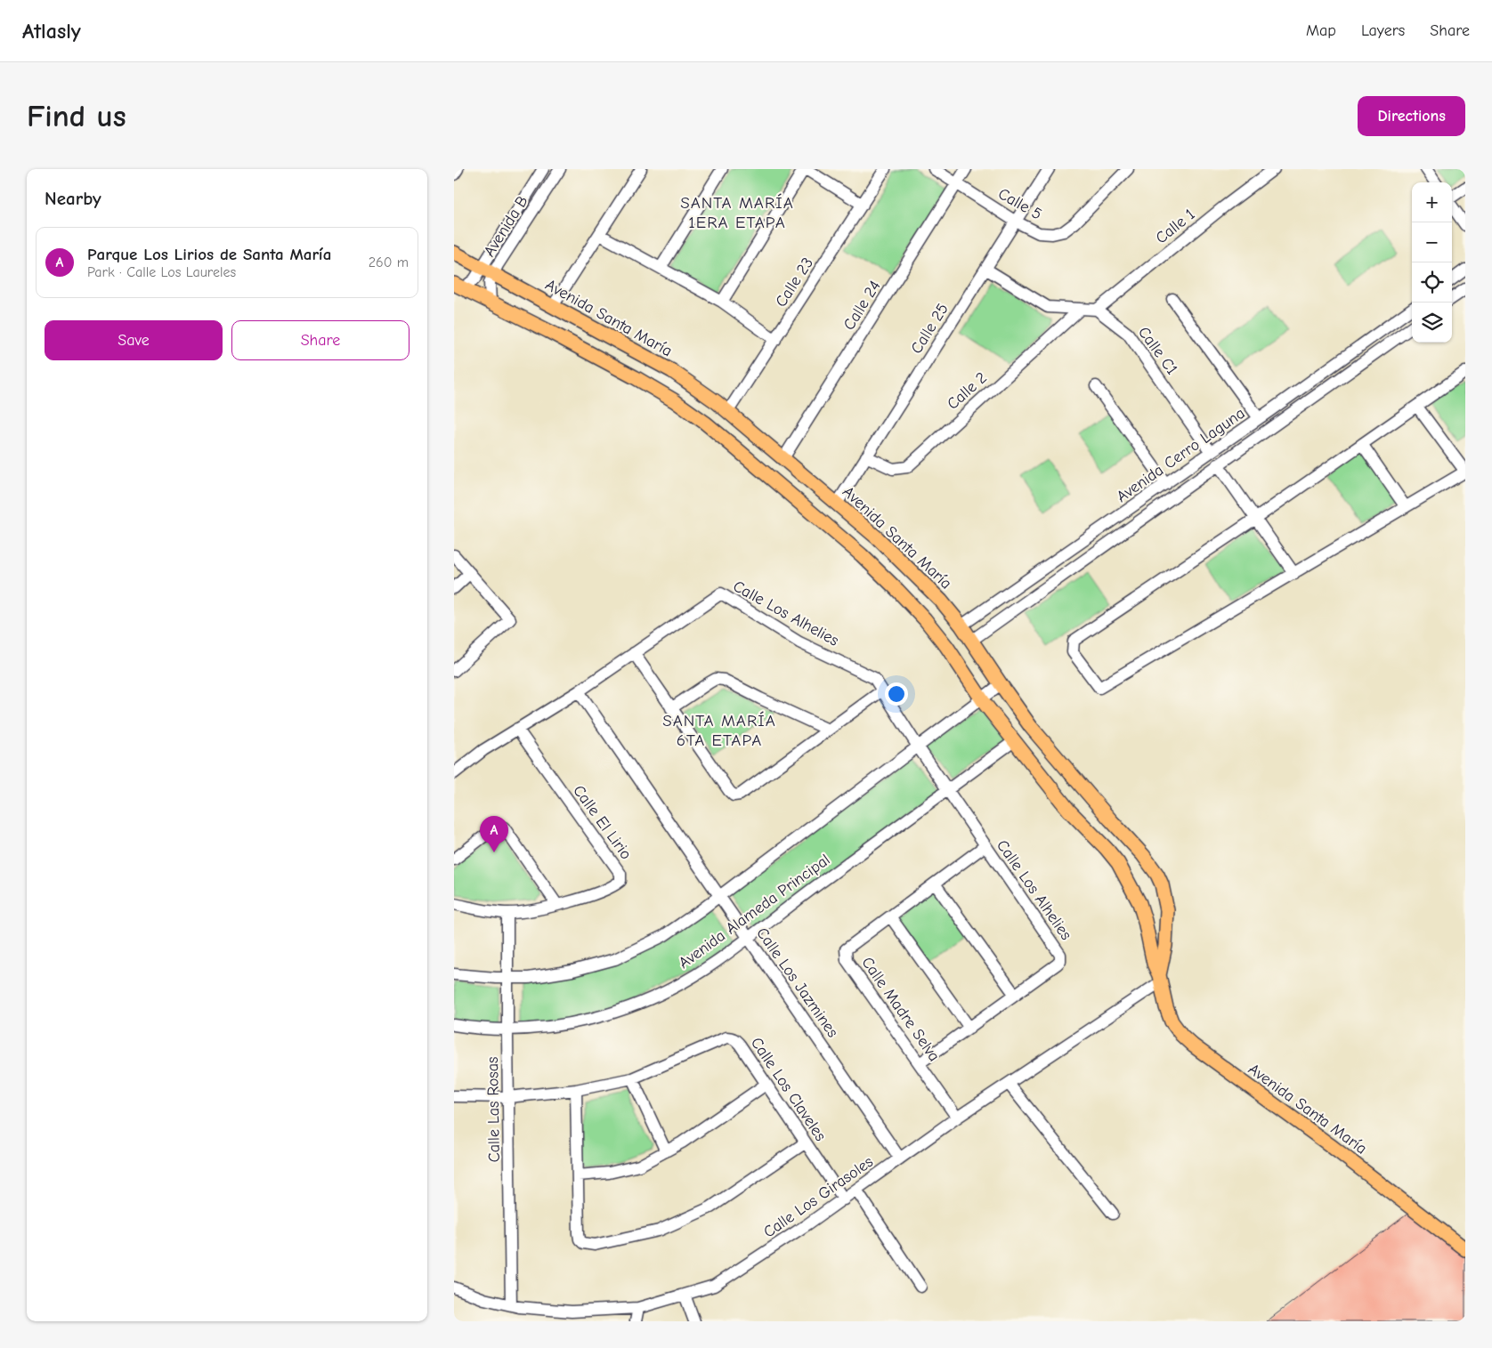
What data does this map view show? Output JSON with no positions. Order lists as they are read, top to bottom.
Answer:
{
  "streets": {
    "main road": ["Avenida Santa María"],
    "street": [
      "Calle 5",
      "Avenida B",
      "Calle 1",
      "Calle 23",
      "Calle 24",
      "Calle 25",
      "Calle C1",
      "Calle 2",
      "Avenida Cerro Laguna",
      "Calle Los Alhelies",
      "Calle El Lirio",
      "Avenida Alameda Principal",
      "Calle Los Jazmines",
      "Calle Madre Selva",
      "Calle Los Claveles",
      "Calle Las Rosas",
      "Calle Los Girasoles"
    ]
  },
  "crossings": [
    ["Calle 5", "Calle 24"],
    ["Calle 5", "Calle 25"],
    ["Avenida B", "Avenida Santa María"],
    ["Calle 1", "Calle C1"],
    ["Calle 23", "Avenida Santa María"],
    ["Calle 24", "Avenida Santa María"],
    ["Avenida Santa María", "Calle 25"],
    ["Avenida Santa María", "Avenida Cerro Laguna"],
    ["Avenida Santa María", "Avenida Alameda Principal"],
    ["Avenida Santa María", "Calle Los Girasoles"],
    ["Calle 25", "Calle 2"],
    ["Calle C1", "Avenida Cerro Laguna"],
    ["Calle Los Alhelies", "Calle El Lirio"],
    ["Calle Los Alhelies", "Avenida Alameda Principal"],
    ["Calle Los Alhelies", "Calle Los Jazmines"],
    ["Calle Los Alhelies", "Calle Madre Selva"],
    ["Calle El Lirio", "Calle Las Rosas"],
    ["Avenida Alameda Principal", "Calle Los Jazmines"],
    ["Avenida Alameda Principal", "Calle Las Rosas"],
    ["Calle Los Jazmines", "Calle Los Girasoles"],
    ["Calle Madre Selva", "Calle Los Girasoles"],
    ["Calle Los Claveles", "Calle Las Rosas"],
    ["Calle Los Claveles", "Calle Los Girasoles"],
    ["Calle Las Rosas", "Calle Los Girasoles"]
  ],
  "districts": ["SANTA MARÍA 1ERA ETAPA", "SANTA MARÍA 6TA ETAPA"],
  "page": {
    "header": "Atlasly",
    "nav": ["Map", "Layers", "Share"],
    "buttons": [
      "Directions",
      ["Save", "Share"]
    ],
    "title": "Find us",
    "heading": "Nearby",
    "map_buttons": ["+", "−"],
    "list": [
      {
        "mark": "A",
        "name": "Parque Los Lirios de Santa María",
        "note": "Park · Calle Los Laureles",
        "value": "260 m"
      }
    ],
    "pins": "A"
  }
}
